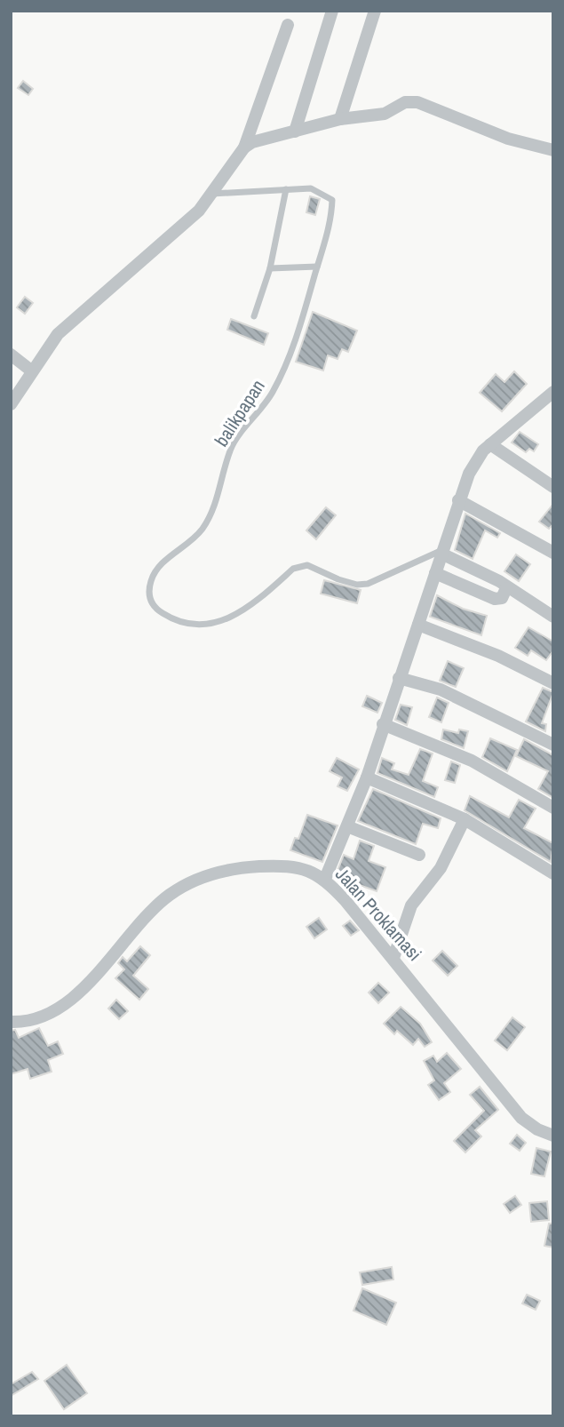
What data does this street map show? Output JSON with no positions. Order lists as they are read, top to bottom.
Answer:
{
  "streets": {
    "street": ["Jalan Proklamasi"],
    "lane": ["balikpapan"]
  }
}
